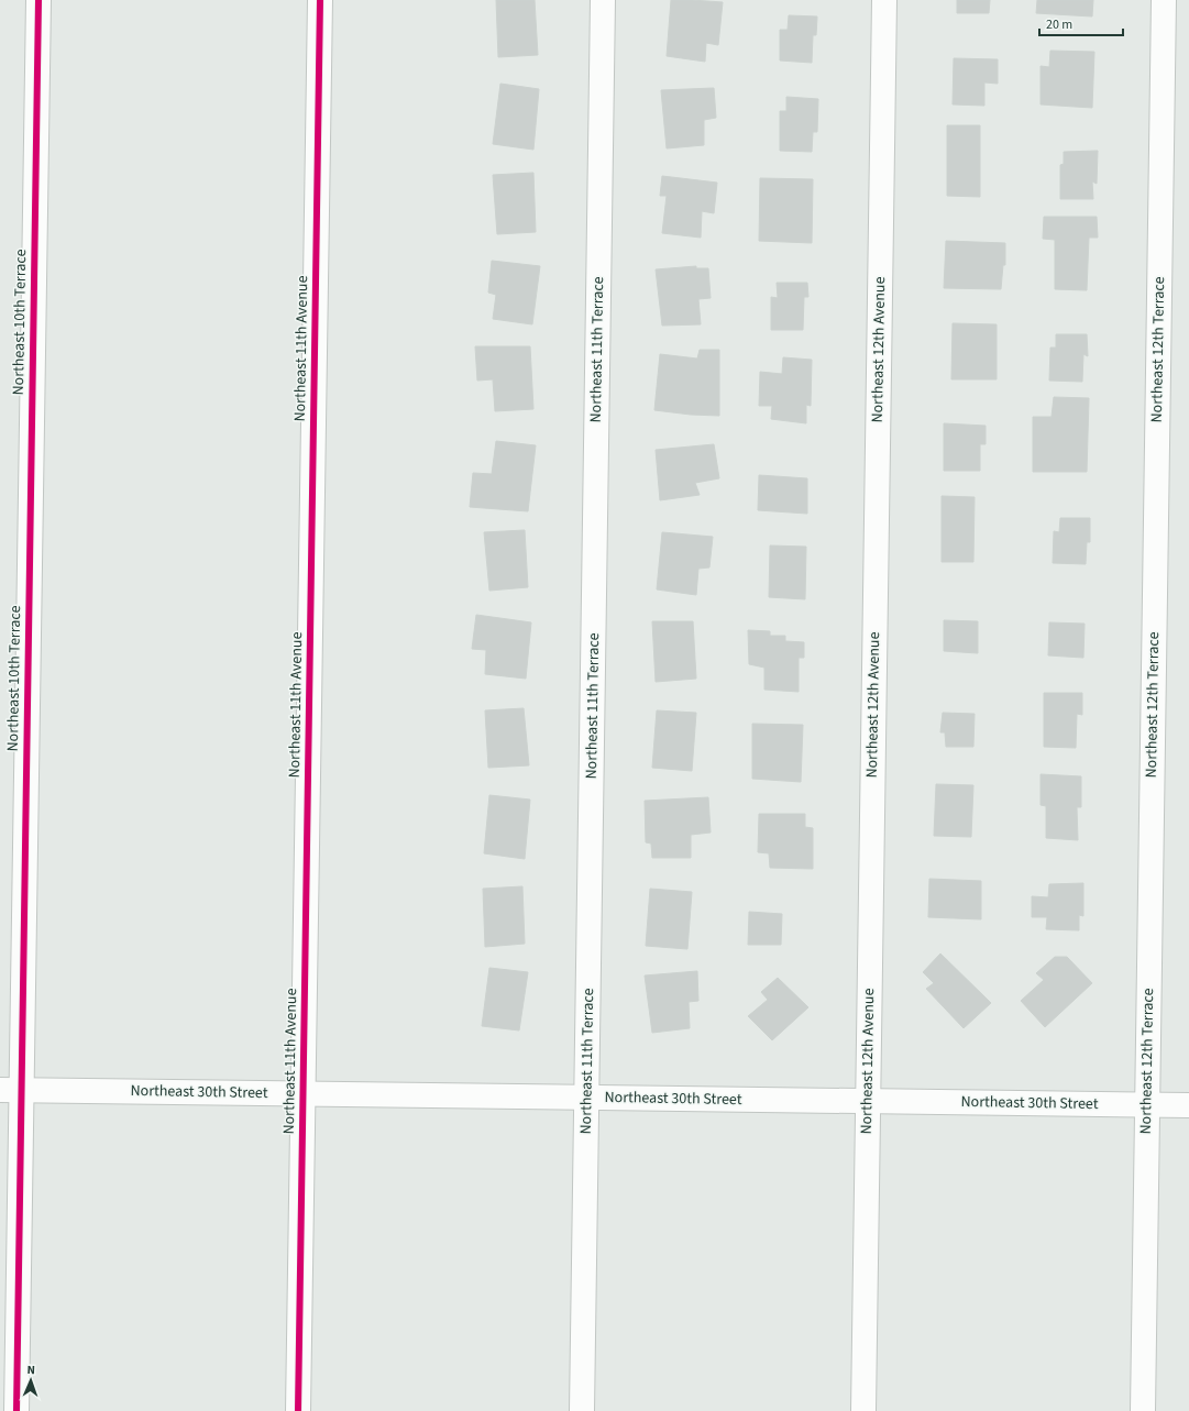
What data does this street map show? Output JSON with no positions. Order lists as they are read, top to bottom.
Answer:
{
  "streets": {
    "street": [
      "Northeast 10th Terrace",
      "Northeast 11th Avenue",
      "Northeast 11th Terrace",
      "Northeast 12th Avenue",
      "Northeast 12th Terrace",
      "Northeast 30th Street"
    ]
  },
  "crossings": [
    ["Northeast 10th Terrace", "Northeast 30th Street"],
    ["Northeast 11th Avenue", "Northeast 30th Street"],
    ["Northeast 11th Terrace", "Northeast 30th Street"],
    ["Northeast 12th Avenue", "Northeast 30th Street"],
    ["Northeast 12th Terrace", "Northeast 30th Street"]
  ],
  "scale_bar": "20 m",
  "north": "top"
}
